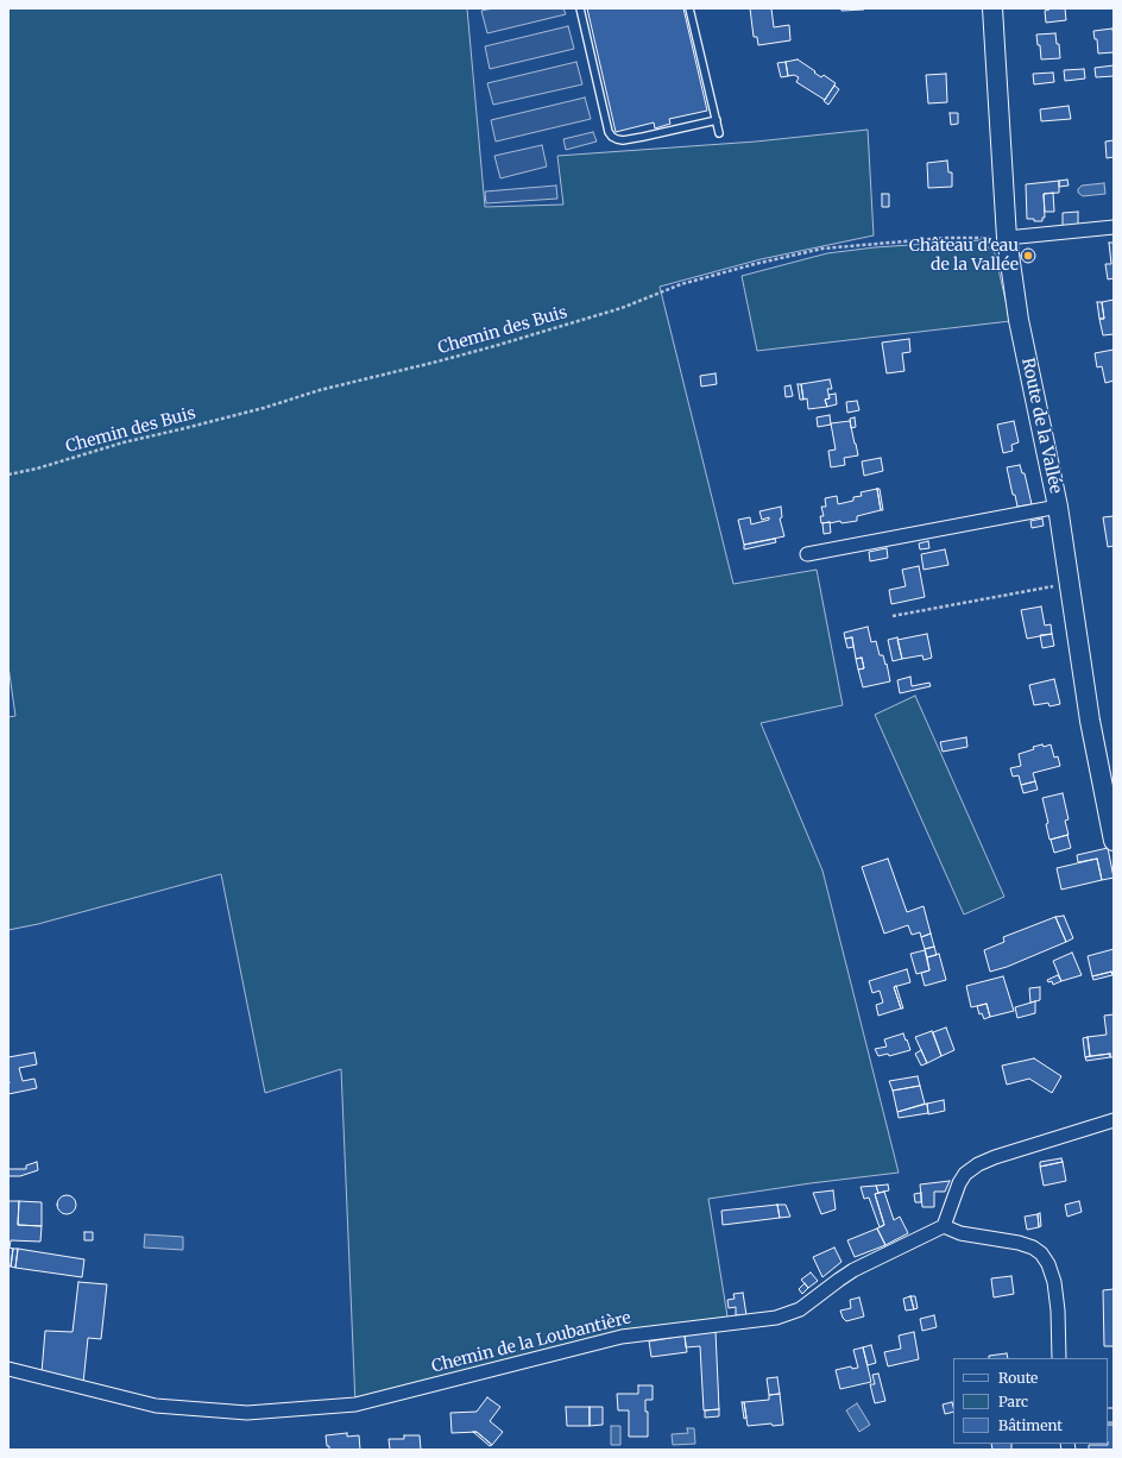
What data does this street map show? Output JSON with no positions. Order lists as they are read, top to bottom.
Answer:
{
  "streets": {
    "street": ["Route de la Vallée", "Chemin de la Loubantière"],
    "path": ["Chemin des Buis"]
  },
  "crossings": [
    ["Chemin des Buis", "Route de la Vallée"]
  ],
  "places": ["Château d'eau de la Vallée"],
  "legend": ["Route", "Parc", "Bâtiment"]
}
